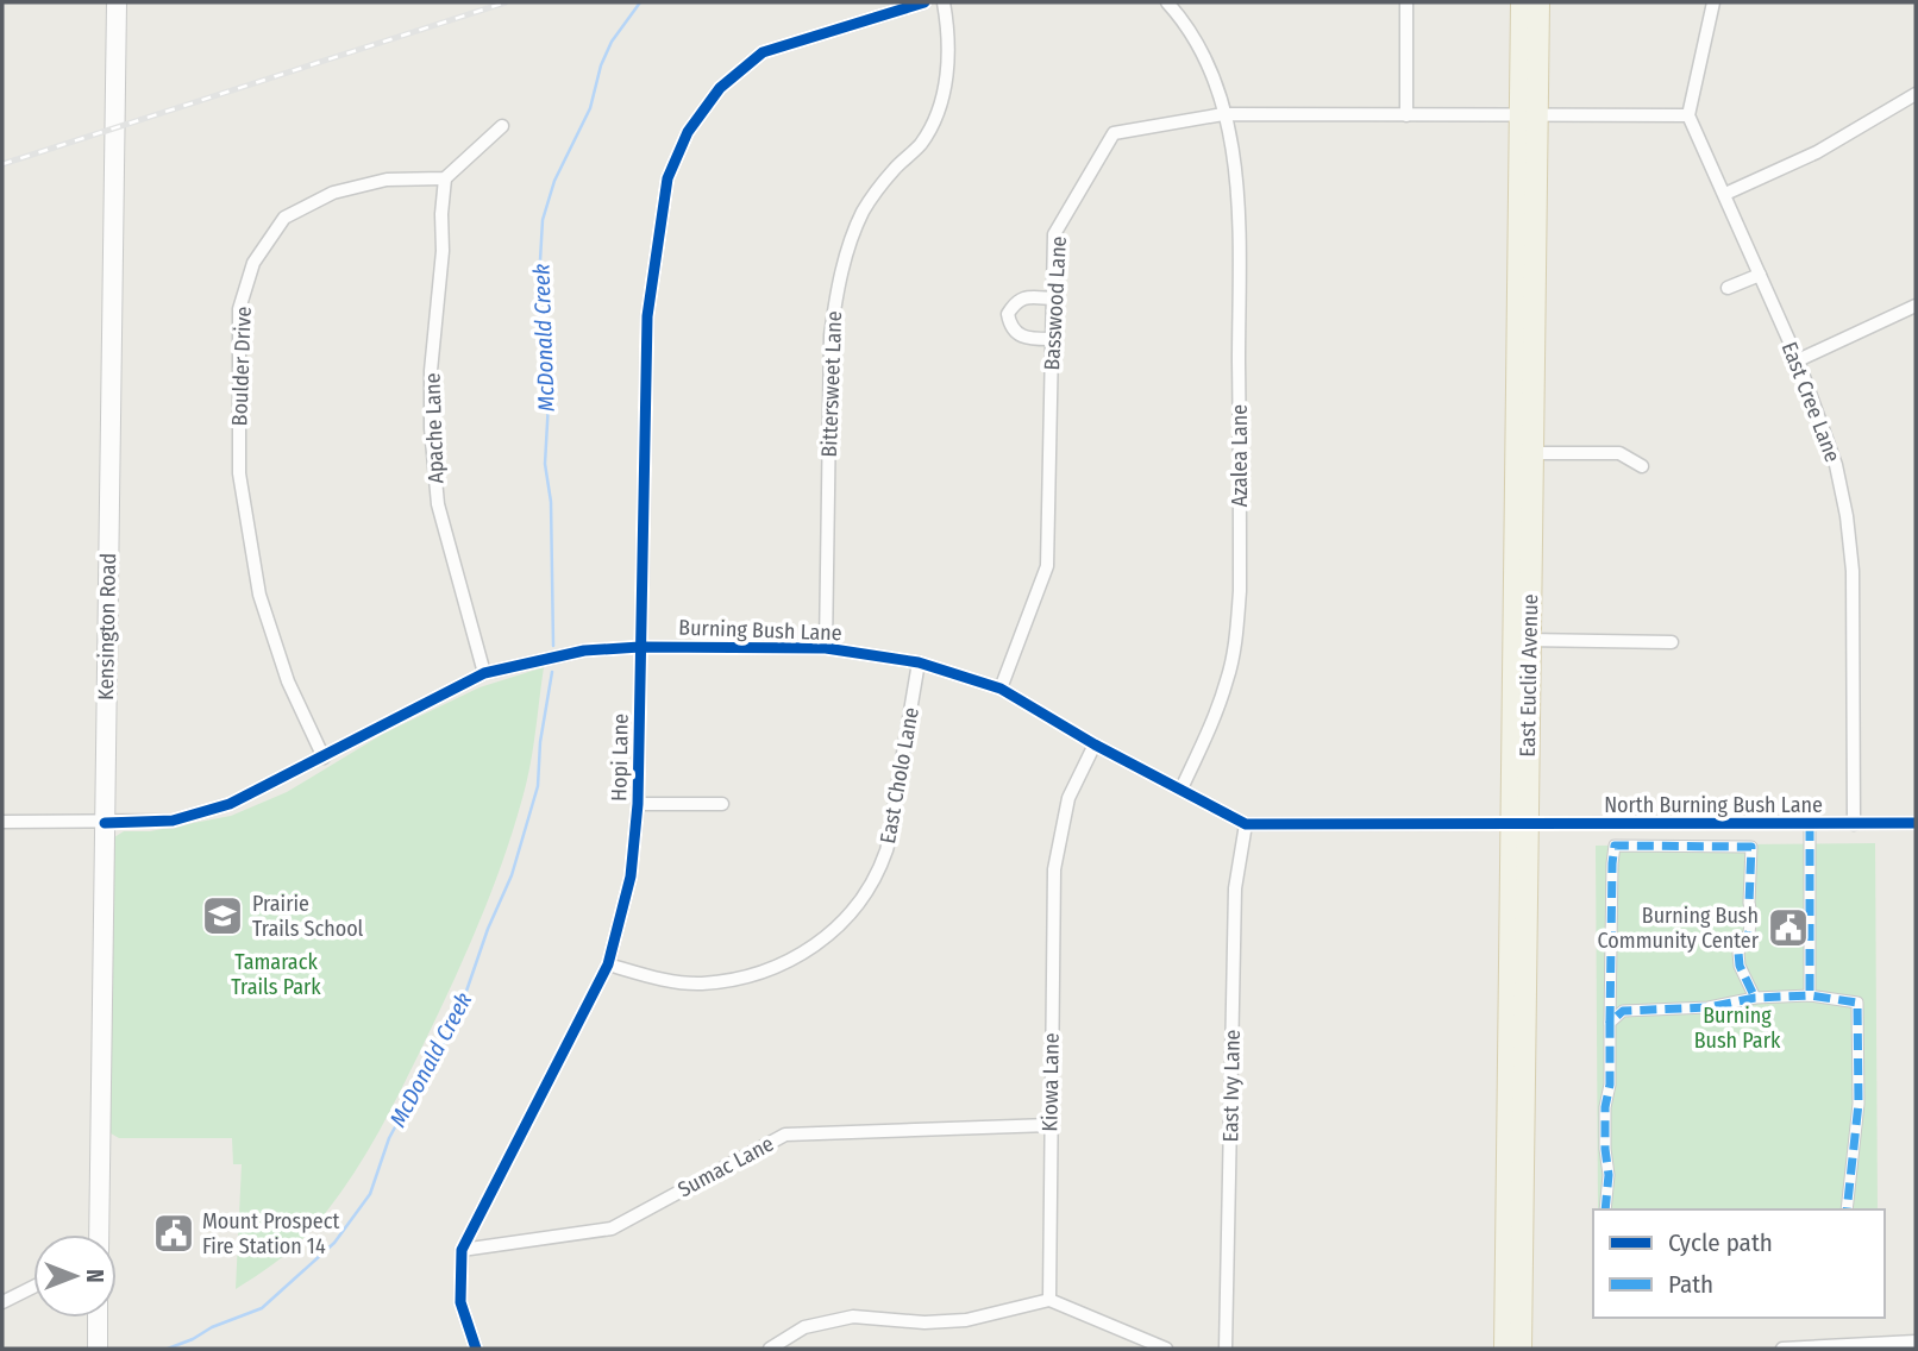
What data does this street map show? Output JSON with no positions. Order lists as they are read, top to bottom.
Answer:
{
  "streets": {
    "main road": ["Kensington Road", "East Euclid Avenue"],
    "street": [
      "Basswood Lane",
      "Boulder Drive",
      "Bittersweet Lane",
      "East Cree Lane",
      "Apache Lane",
      "Azalea Lane",
      "Burning Bush Lane",
      "Hopi Lane",
      "East Cholo Lane",
      "North Burning Bush Lane",
      "Kiowa Lane",
      "East Ivy Lane",
      "Sumac Lane"
    ]
  },
  "crossings": [
    ["Basswood Lane", "East Cree Lane"],
    ["Basswood Lane", "Azalea Lane"],
    ["Basswood Lane", "Burning Bush Lane"],
    ["Basswood Lane", "East Euclid Avenue"],
    ["Boulder Drive", "Apache Lane"],
    ["Boulder Drive", "Burning Bush Lane"],
    ["Bittersweet Lane", "Burning Bush Lane"],
    ["East Cree Lane", "North Burning Bush Lane"],
    ["Apache Lane", "Burning Bush Lane"],
    ["Azalea Lane", "Burning Bush Lane"],
    ["Kensington Road", "Burning Bush Lane"],
    ["Burning Bush Lane", "East Euclid Avenue"],
    ["Burning Bush Lane", "Hopi Lane"],
    ["Burning Bush Lane", "East Cholo Lane"],
    ["Burning Bush Lane", "North Burning Bush Lane"],
    ["Burning Bush Lane", "Kiowa Lane"],
    ["Burning Bush Lane", "East Ivy Lane"],
    ["East Euclid Avenue", "North Burning Bush Lane"],
    ["Hopi Lane", "East Cholo Lane"],
    ["Hopi Lane", "Sumac Lane"],
    ["Kiowa Lane", "Sumac Lane"]
  ],
  "water": ["McDonald Creek"],
  "parks": ["Tamarack Trails Park", "Burning Bush Park"],
  "places": {
    "school or university": ["Prairie Trails School"],
    "public building": ["Burning Bush Community Center", "Mount Prospect Fire Station 14"]
  },
  "legend": ["Cycle path", "Path"],
  "north": "right"
}
